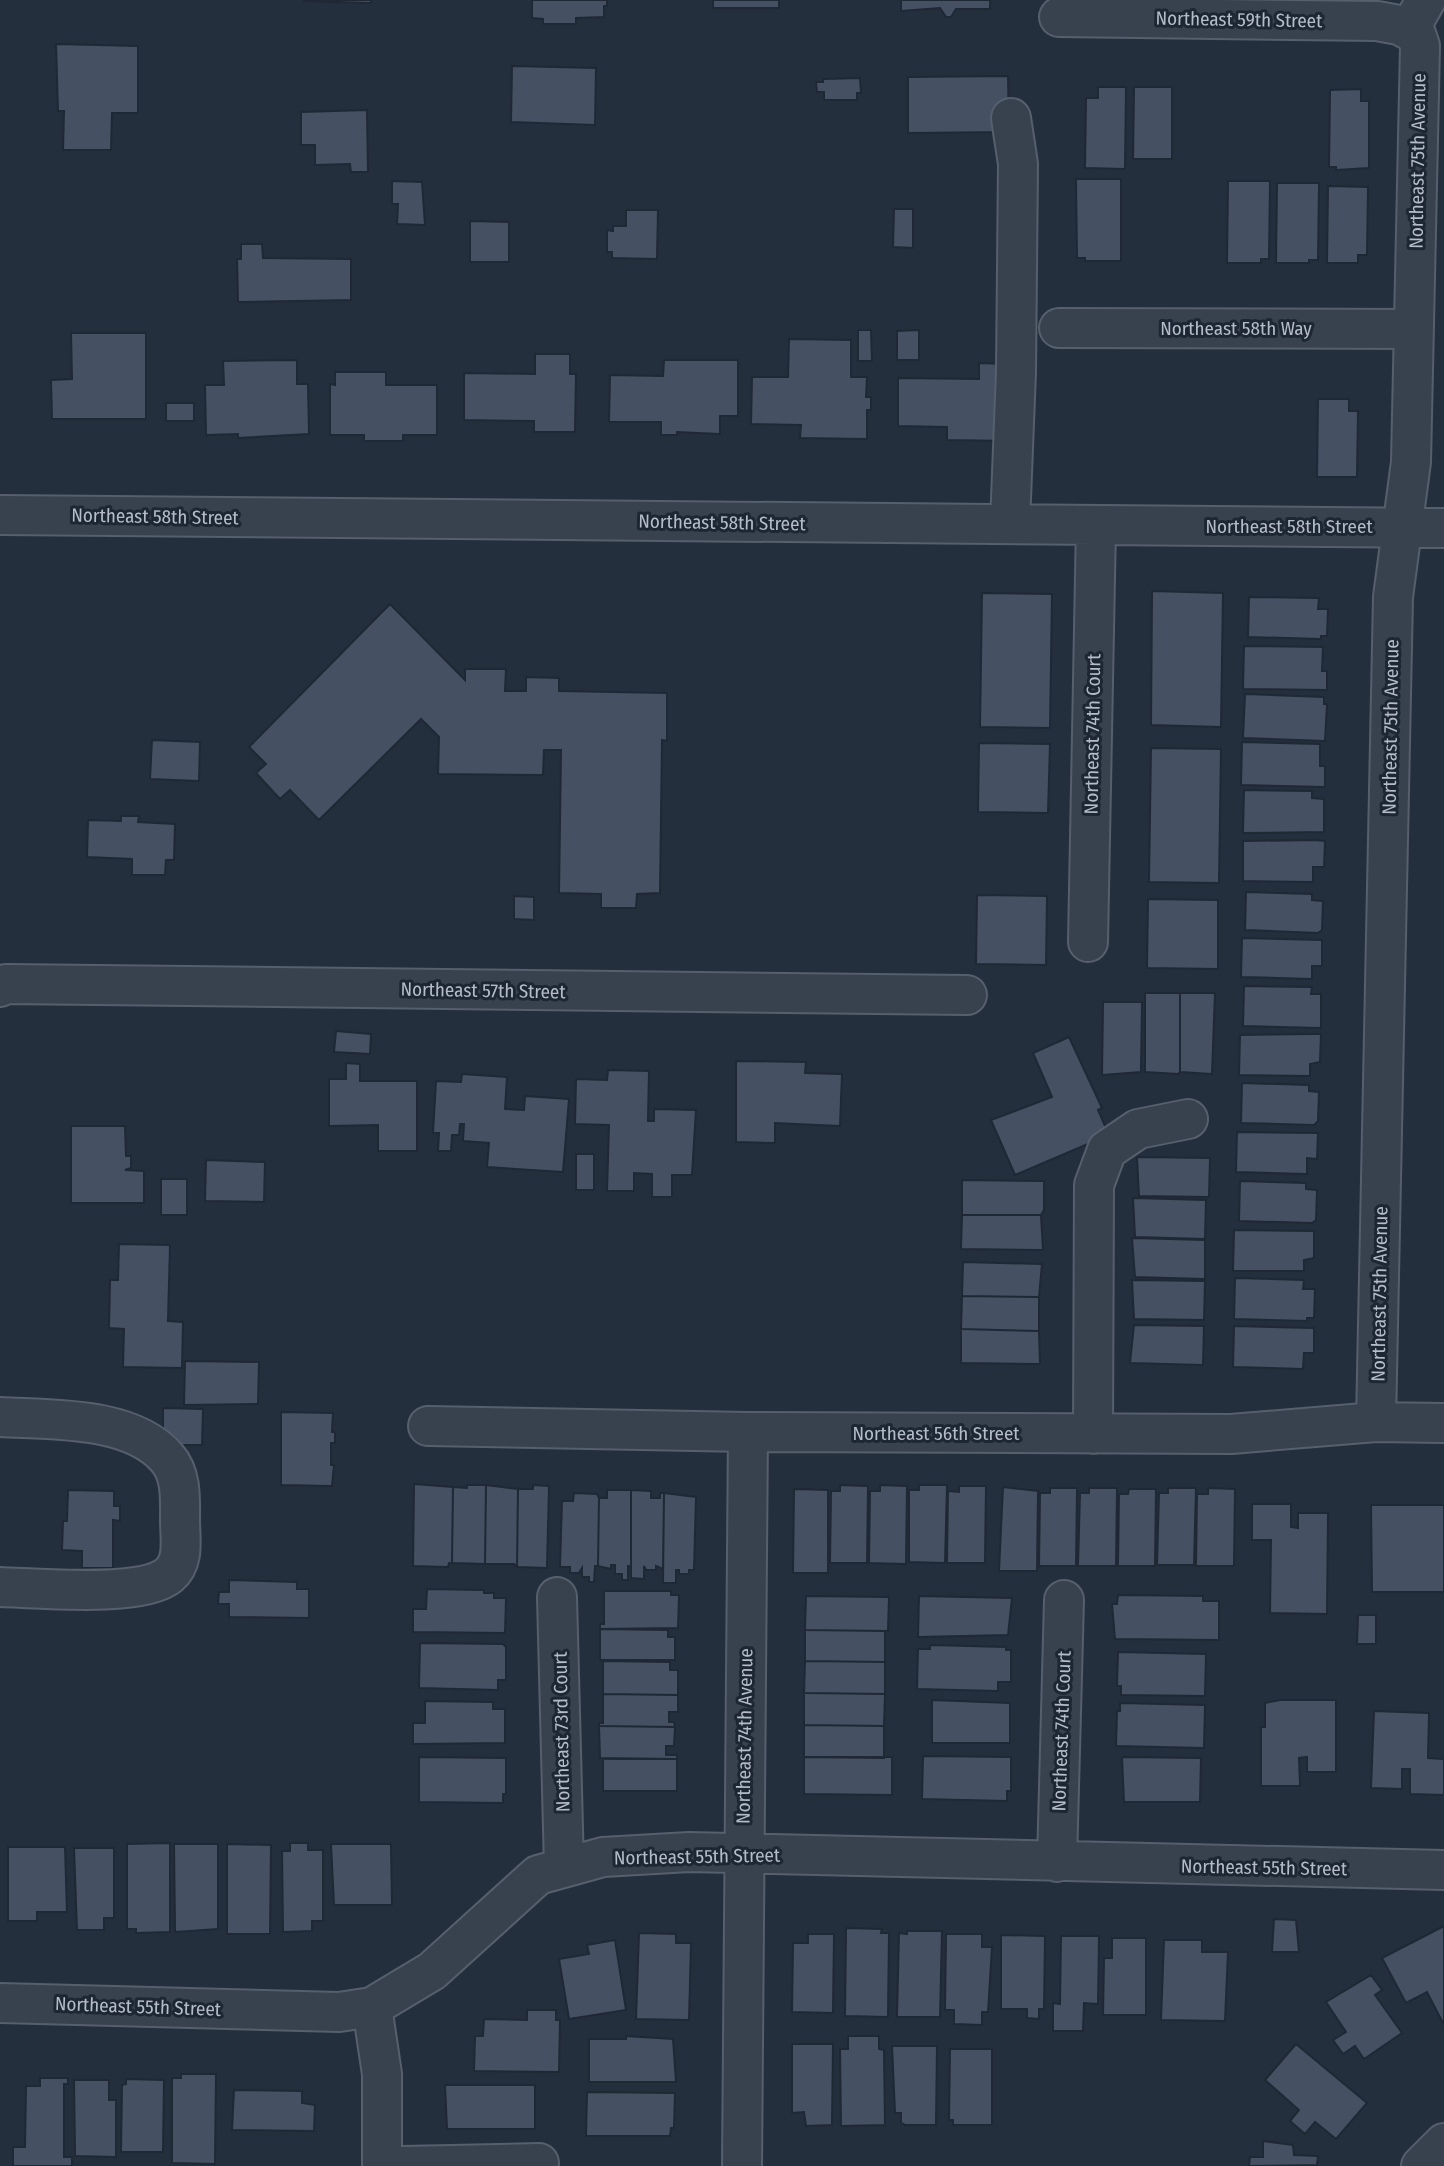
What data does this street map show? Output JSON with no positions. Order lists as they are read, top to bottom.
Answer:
{
  "streets": {
    "street": [
      "Northeast 59th Street",
      "Northeast 75th Avenue",
      "Northeast 58th Way",
      "Northeast 58th Street",
      "Northeast 74th Court",
      "Northeast 57th Street",
      "Northeast 56th Street",
      "Northeast 73rd Court",
      "Northeast 74th Avenue",
      "Northeast 55th Street"
    ]
  },
  "crossings": [
    ["Northeast 59th Street", "Northeast 75th Avenue"],
    ["Northeast 75th Avenue", "Northeast 58th Way"],
    ["Northeast 75th Avenue", "Northeast 58th Street"],
    ["Northeast 75th Avenue", "Northeast 56th Street"],
    ["Northeast 58th Street", "Northeast 74th Court"],
    ["Northeast 74th Court", "Northeast 55th Street"],
    ["Northeast 56th Street", "Northeast 74th Avenue"],
    ["Northeast 73rd Court", "Northeast 55th Street"],
    ["Northeast 74th Avenue", "Northeast 55th Street"]
  ]
}
